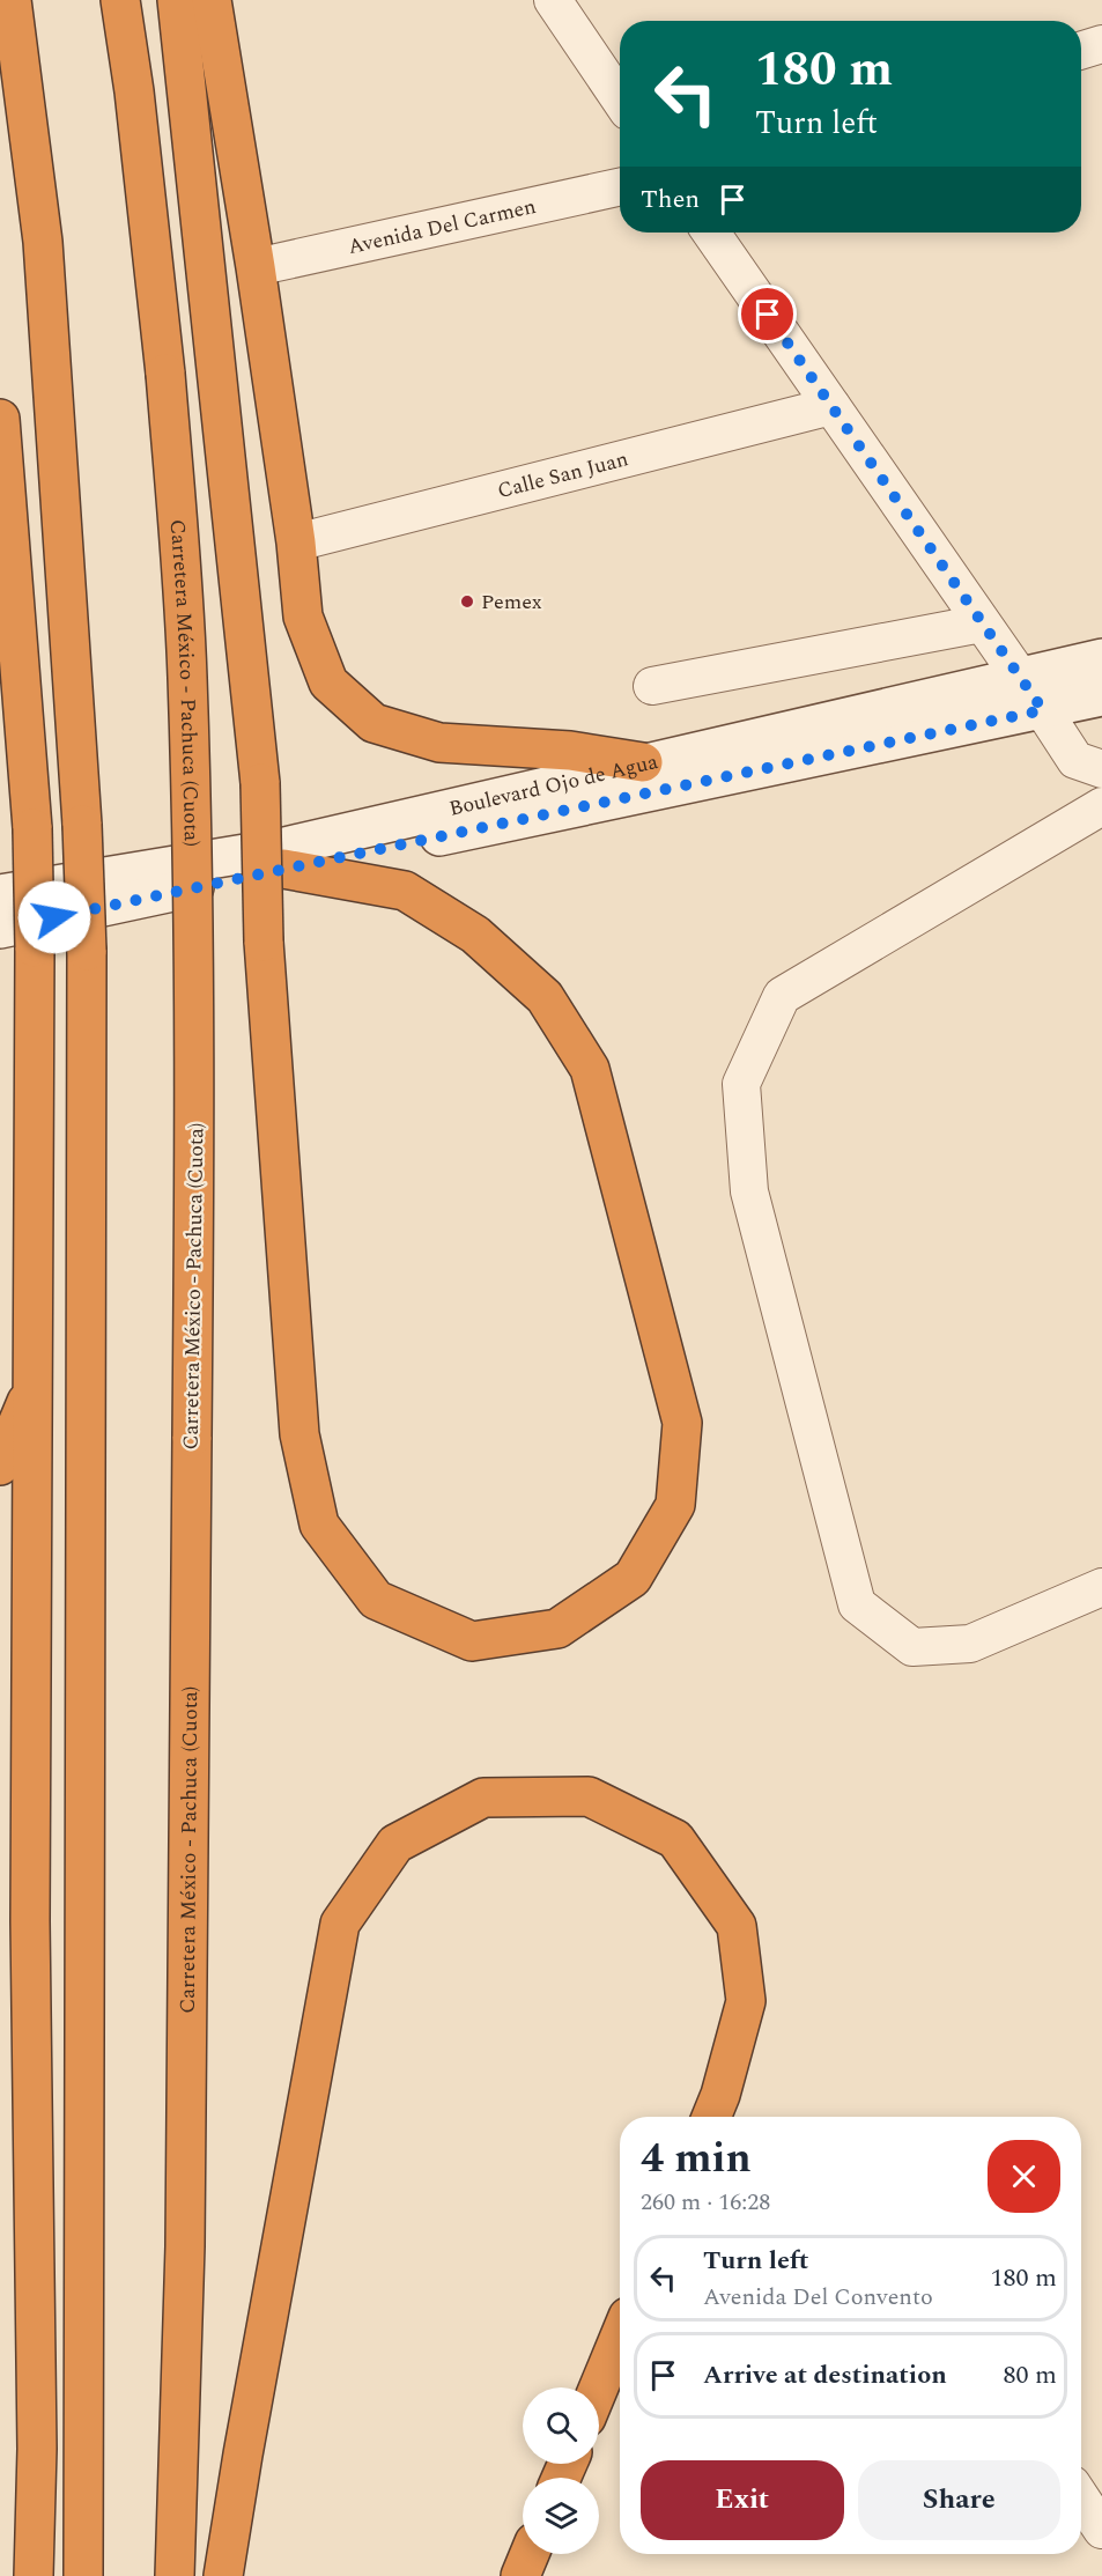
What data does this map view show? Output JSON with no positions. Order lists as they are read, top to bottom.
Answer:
{
  "streets": {
    "highway": ["Carretera México - Pachuca (Cuota)"],
    "main road": ["Boulevard Ojo de Agua"],
    "street": ["Avenida Del Carmen", "Calle San Juan"]
  },
  "places": ["Pemex"],
  "page": {
    "turn": ["180 m", "Turn left"],
    "then": "Then",
    "heading": ["4 min", "260 m · 16:28"],
    "list": [
      {
        "name": "Turn left",
        "note": "Avenida Del Convento",
        "value": "180 m"
      },
      {
        "name": "Arrive at destination",
        "value": "80 m"
      }
    ],
    "buttons": ["Exit", "Share"]
  }
}
